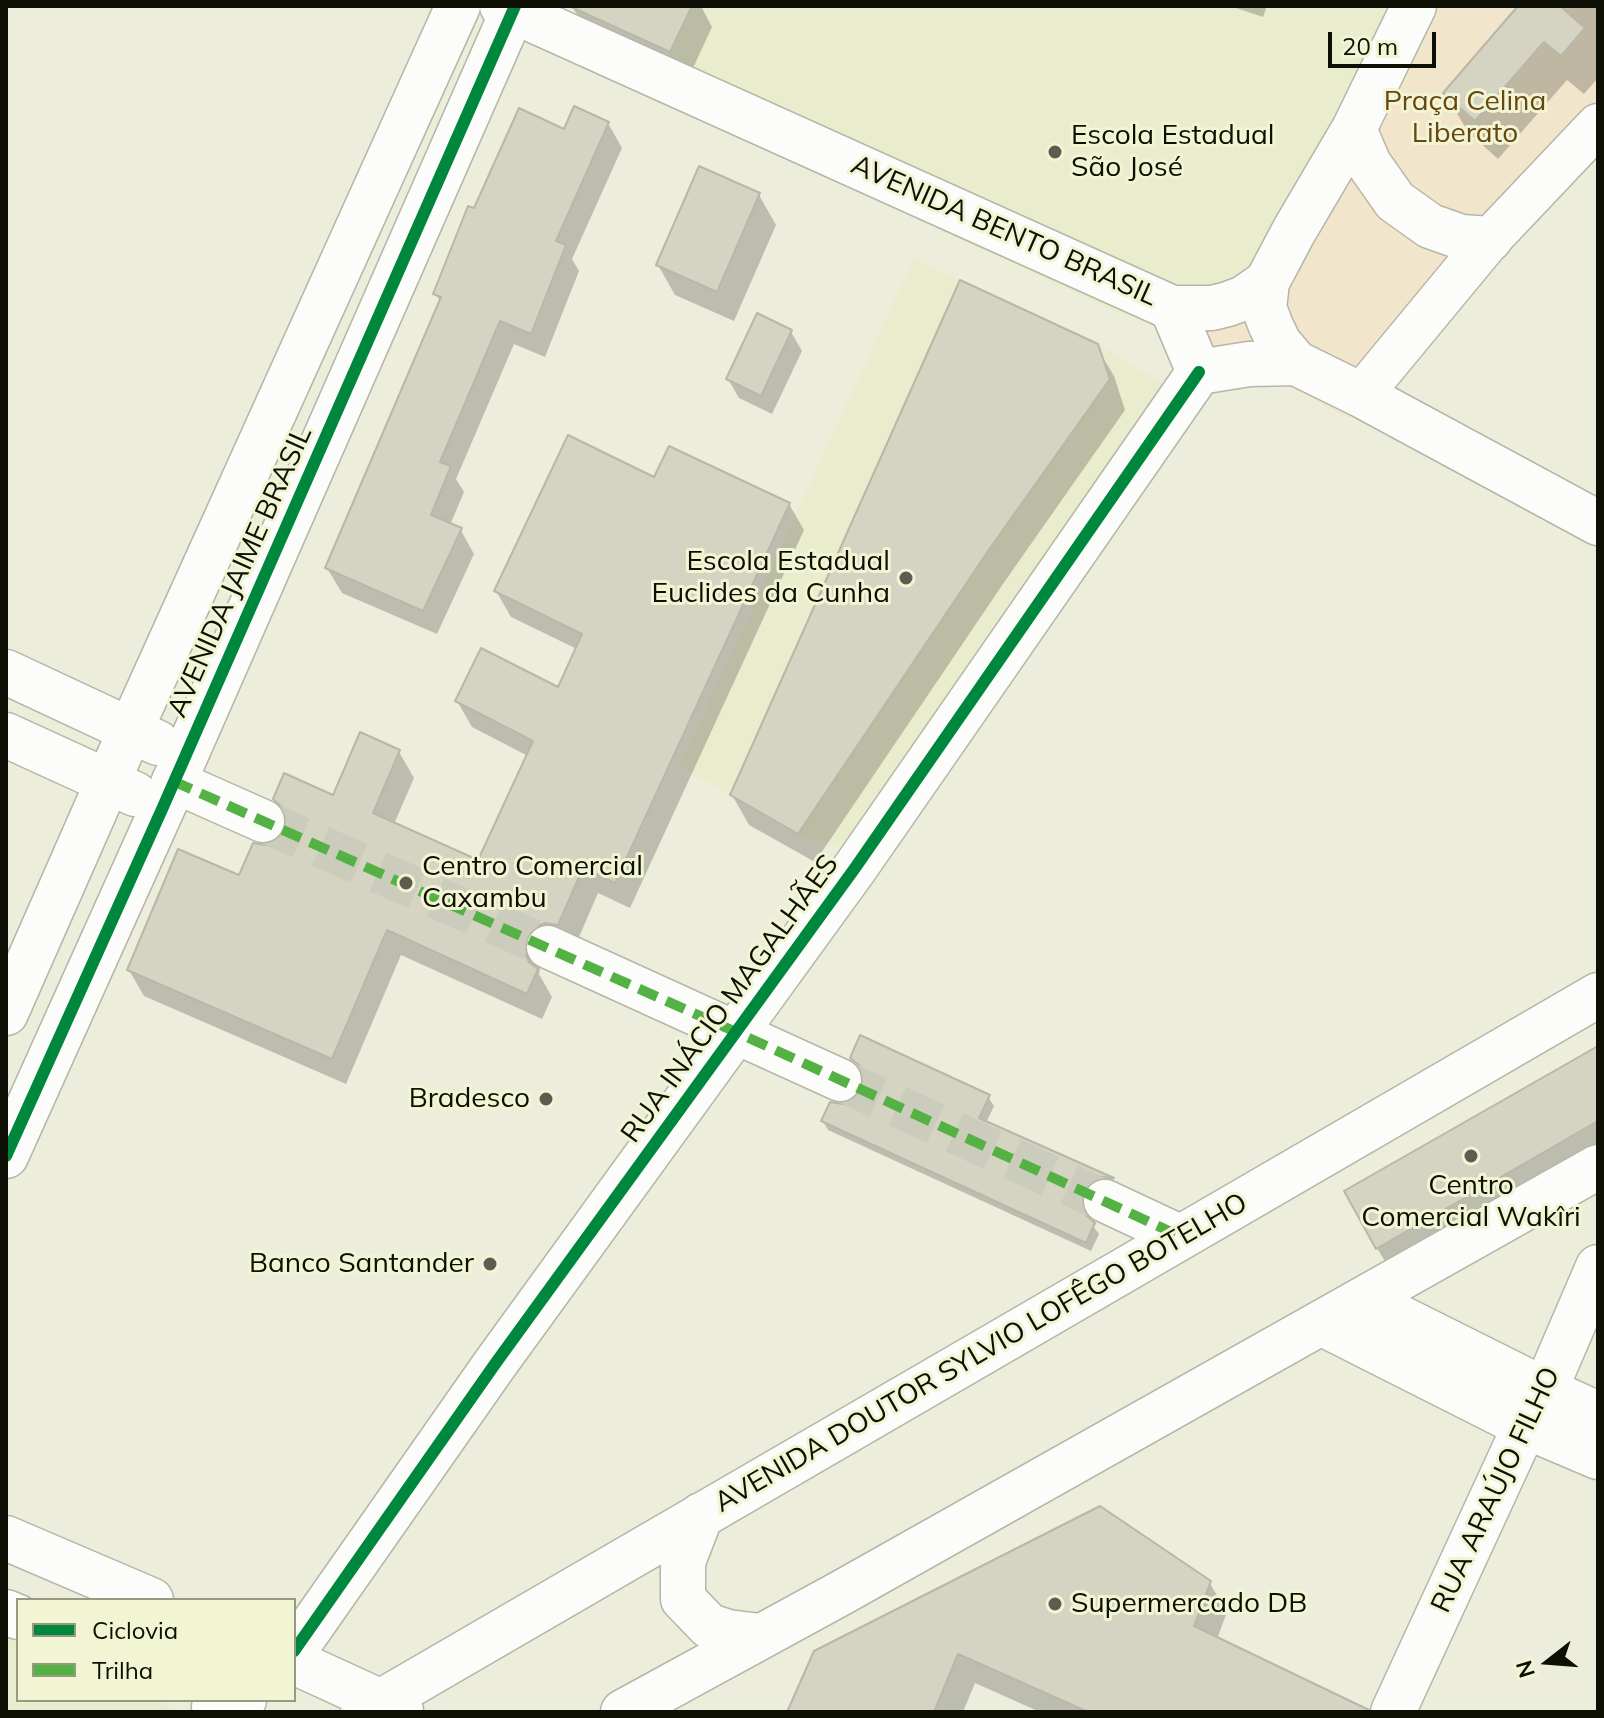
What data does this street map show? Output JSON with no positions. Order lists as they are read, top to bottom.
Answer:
{
  "streets": {
    "street": [
      "AVENIDA BENTO BRASIL",
      "AVENIDA JAIME BRASIL",
      "RUA INÁCIO MAGALHÃES",
      "AVENIDA DOUTOR SYLVIO LOFÊGO BOTELHO",
      "RUA ARAÚJO FILHO"
    ]
  },
  "crossings": [
    ["AVENIDA BENTO BRASIL", "AVENIDA JAIME BRASIL"],
    ["AVENIDA BENTO BRASIL", "RUA INÁCIO MAGALHÃES"]
  ],
  "parks": ["Praça Celina Liberato"],
  "places": [
    "Escola Estadual São José",
    "Escola Estadual Euclides da Cunha",
    "Centro Comercial Caxambu",
    "Bradesco",
    "Centro Comercial Wakîri",
    "Banco Santander",
    "Supermercado DB"
  ],
  "legend": ["Ciclovia", "Trilha"],
  "scale_bar": "20 m",
  "north": "left"
}
